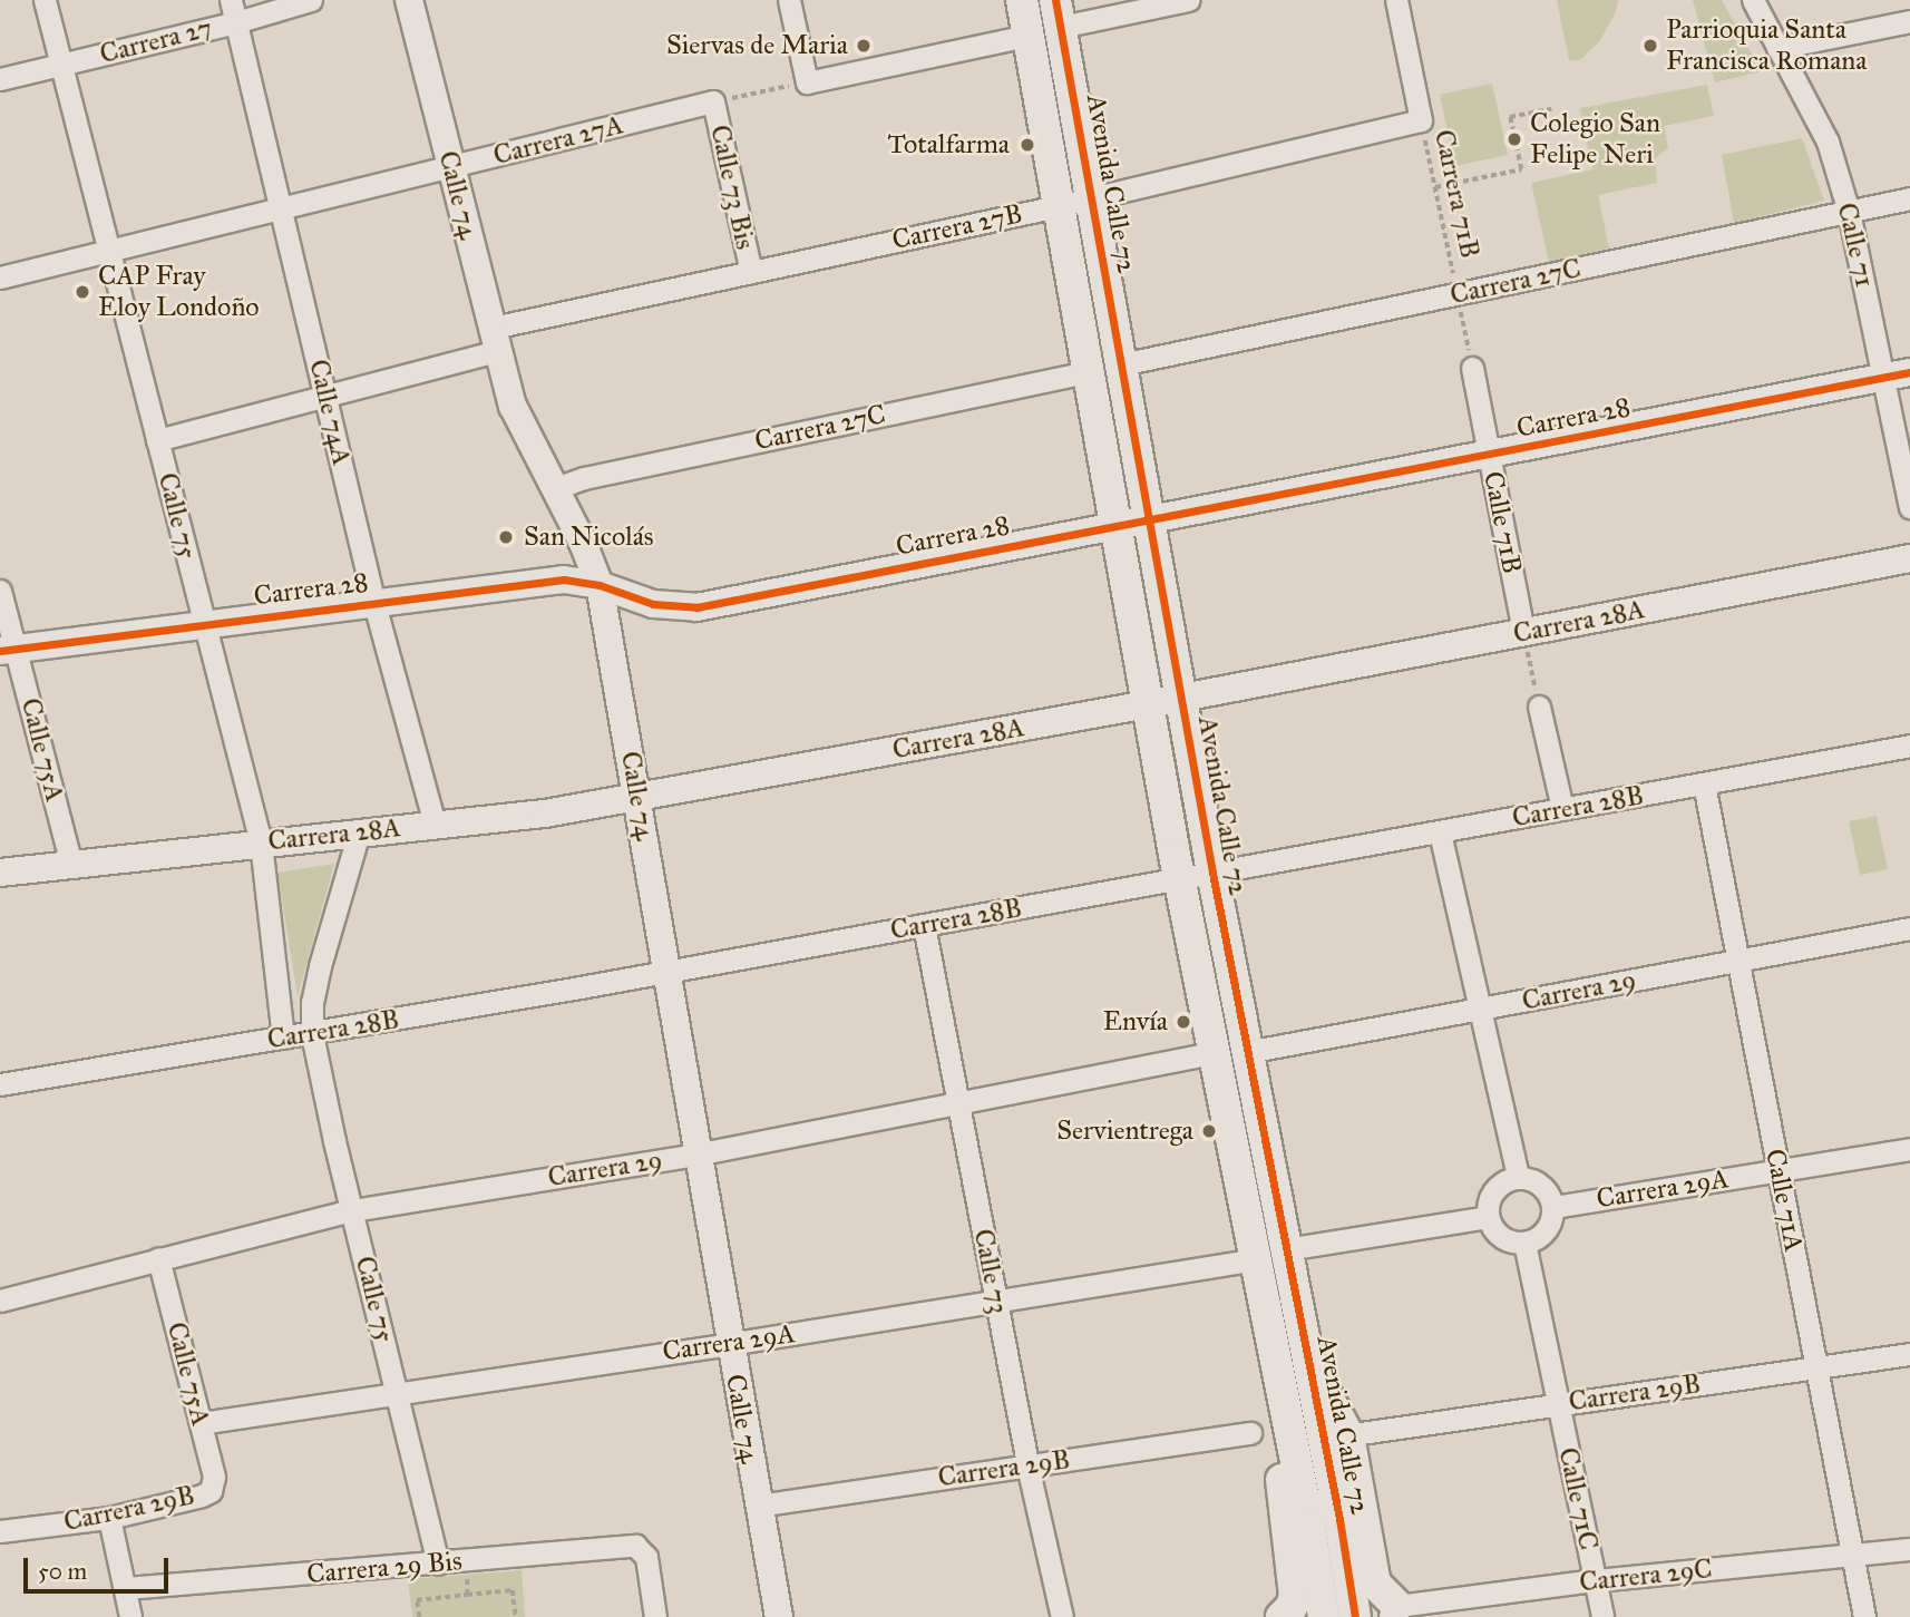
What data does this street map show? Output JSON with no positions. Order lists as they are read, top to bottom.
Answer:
{
  "streets": {
    "main road": ["Avenida Calle 72"],
    "street": [
      "Carrera 27",
      "Carrera 27A",
      "Calle 73 Bis",
      "Calle 74",
      "Carrera 27B",
      "Calle 71",
      "Carrera 27C",
      "Calle 74A",
      "Carrera 28",
      "Calle 75",
      "Calle 71B",
      "Carrera 28A",
      "Calle 75A",
      "Carrera 28B",
      "Carrera 29",
      "Carrera 29A",
      "Calle 71A",
      "Calle 73",
      "Carrera 29B",
      "Calle 71C",
      "Carrera 29 Bis",
      "Carrera 29C"
    ],
    "path": ["Carrera 71B"]
  },
  "crossings": [
    ["Carrera 27", "Calle 74A"],
    ["Carrera 27", "Calle 75"],
    ["Carrera 27A", "Calle 73 Bis"],
    ["Carrera 27A", "Calle 74"],
    ["Carrera 27A", "Calle 74A"],
    ["Carrera 27A", "Calle 75"],
    ["Avenida Calle 72", "Carrera 27B"],
    ["Avenida Calle 72", "Carrera 27C"],
    ["Avenida Calle 72", "Carrera 28"],
    ["Avenida Calle 72", "Carrera 28A"],
    ["Avenida Calle 72", "Carrera 28B"],
    ["Avenida Calle 72", "Carrera 29"],
    ["Avenida Calle 72", "Carrera 29A"],
    ["Calle 73 Bis", "Carrera 27B"],
    ["Carrera 71B", "Carrera 27B"],
    ["Carrera 71B", "Carrera 27C"],
    ["Carrera 71B", "Calle 71B"],
    ["Calle 74", "Carrera 27B"],
    ["Calle 74", "Carrera 27C"],
    ["Calle 74", "Carrera 28"],
    ["Calle 74", "Carrera 28A"],
    ["Calle 74", "Carrera 28B"],
    ["Calle 74", "Carrera 29"],
    ["Calle 74", "Carrera 29A"],
    ["Calle 74", "Carrera 29B"],
    ["Carrera 27B", "Calle 74A"],
    ["Carrera 27B", "Calle 75"],
    ["Calle 71", "Carrera 27C"],
    ["Calle 71", "Carrera 28"],
    ["Calle 74A", "Carrera 28"],
    ["Calle 74A", "Carrera 28A"],
    ["Carrera 28", "Calle 75"],
    ["Carrera 28", "Calle 71B"],
    ["Carrera 28", "Calle 75A"],
    ["Calle 75", "Carrera 28A"],
    ["Calle 75", "Carrera 28B"],
    ["Calle 75", "Carrera 29"],
    ["Calle 75", "Carrera 29A"],
    ["Calle 75", "Carrera 29 Bis"],
    ["Calle 71B", "Carrera 28A"],
    ["Carrera 28A", "Calle 75A"],
    ["Calle 75A", "Carrera 29"],
    ["Calle 75A", "Carrera 29A"],
    ["Calle 75A", "Carrera 29B"],
    ["Carrera 28B", "Calle 71A"],
    ["Carrera 28B", "Calle 73"],
    ["Carrera 29", "Calle 71A"],
    ["Carrera 29", "Calle 73"],
    ["Carrera 29A", "Calle 71A"],
    ["Carrera 29A", "Calle 73"],
    ["Carrera 29A", "Calle 71C"],
    ["Calle 71A", "Carrera 29B"],
    ["Calle 71A", "Carrera 29C"],
    ["Calle 73", "Carrera 29B"],
    ["Carrera 29B", "Calle 71C"],
    ["Calle 71C", "Carrera 29C"]
  ],
  "places": [
    "Siervas de Maria",
    "Parrioquia Santa Francisca Romana",
    "Colegio San Felipe Neri",
    "Totalfarma",
    "CAP Fray Eloy Londoño",
    "San Nicolás",
    "Envía",
    "Servientrega"
  ],
  "scale_bar": "50 m"
}
